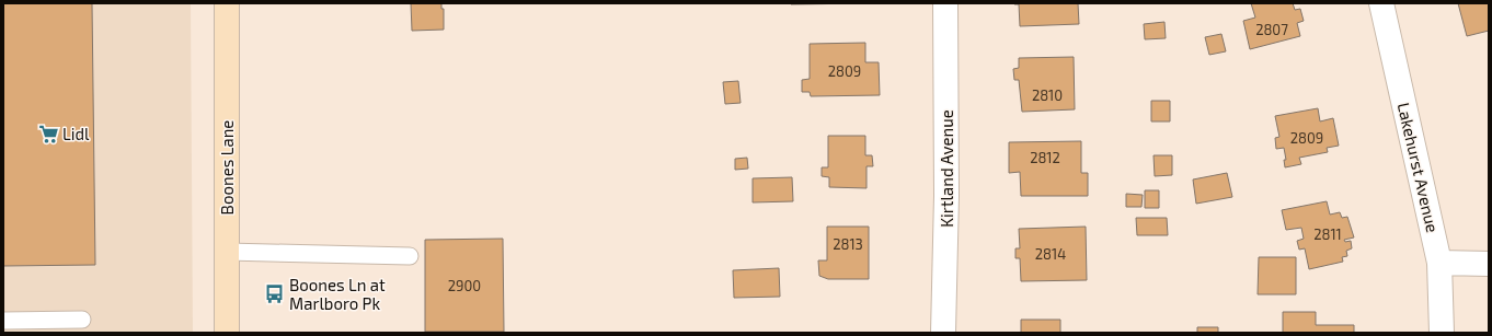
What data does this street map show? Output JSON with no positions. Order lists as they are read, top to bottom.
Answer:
{
  "streets": {
    "street": ["Boones Lane", "Lakehurst Avenue", "Kirtland Avenue"]
  },
  "places": {
    "supermarket": ["Lidl"],
    "bus stop": ["Boones Ln at Marlboro Pk"]
  },
  "house_numbers": [
    "2807",
    "2809",
    "2810",
    "2809",
    "2812",
    "2811",
    "2813",
    "2814",
    "2900"
  ]
}
